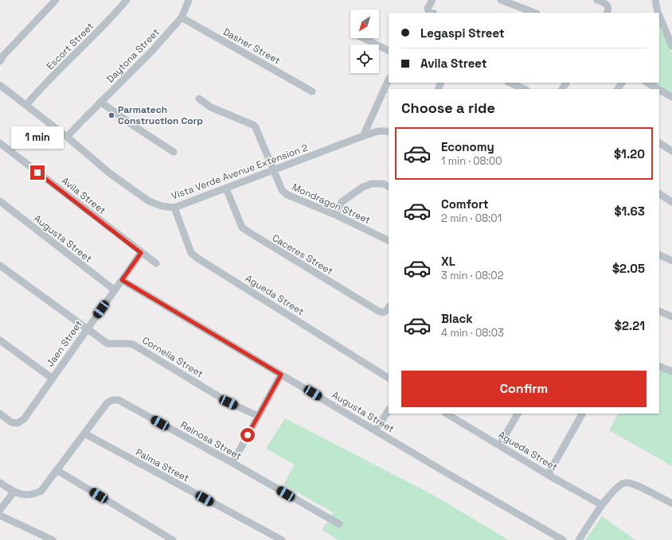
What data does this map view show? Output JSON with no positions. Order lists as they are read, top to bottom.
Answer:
{
  "streets": {
    "street": [
      "Escort Street",
      "Dasher Street",
      "Daytona Street",
      "Vista Verde Avenue Extension 2",
      "Avila Street",
      "Mondragon Street",
      "Augusta Street",
      "Caceres Street",
      "Agueda Street",
      "Jaen Street",
      "Cornelia Street",
      "Reinosa Street",
      "Palma Street"
    ]
  },
  "crossings": [
    ["Escort Street", "Vista Verde Avenue Extension 2"],
    ["Dasher Street", "Daytona Street"],
    ["Daytona Street", "Vista Verde Avenue Extension 2"],
    ["Vista Verde Avenue Extension 2", "Mondragon Street"],
    ["Vista Verde Avenue Extension 2", "Caceres Street"],
    ["Vista Verde Avenue Extension 2", "Agueda Street"],
    ["Avila Street", "Jaen Street"],
    ["Augusta Street", "Jaen Street"],
    ["Jaen Street", "Cornelia Street"],
    ["Reinosa Street", "Palma Street"]
  ],
  "places": ["Parmatech Construction Corp"],
  "north": "bottom left",
  "page": {
    "banner": ["Legaspi Street", "Avila Street"],
    "heading": "Choose a ride",
    "bubble": "1 min",
    "list": [
      {
        "name": "Economy",
        "note": "1 min · 08:00",
        "value": "$1.20"
      },
      {
        "name": "Comfort",
        "note": "2 min · 08:01",
        "value": "$1.63"
      },
      {
        "name": "XL",
        "note": "3 min · 08:02",
        "value": "$2.05"
      },
      {
        "name": "Black",
        "note": "4 min · 08:03",
        "value": "$2.21"
      }
    ],
    "buttons": "Confirm"
  }
}
